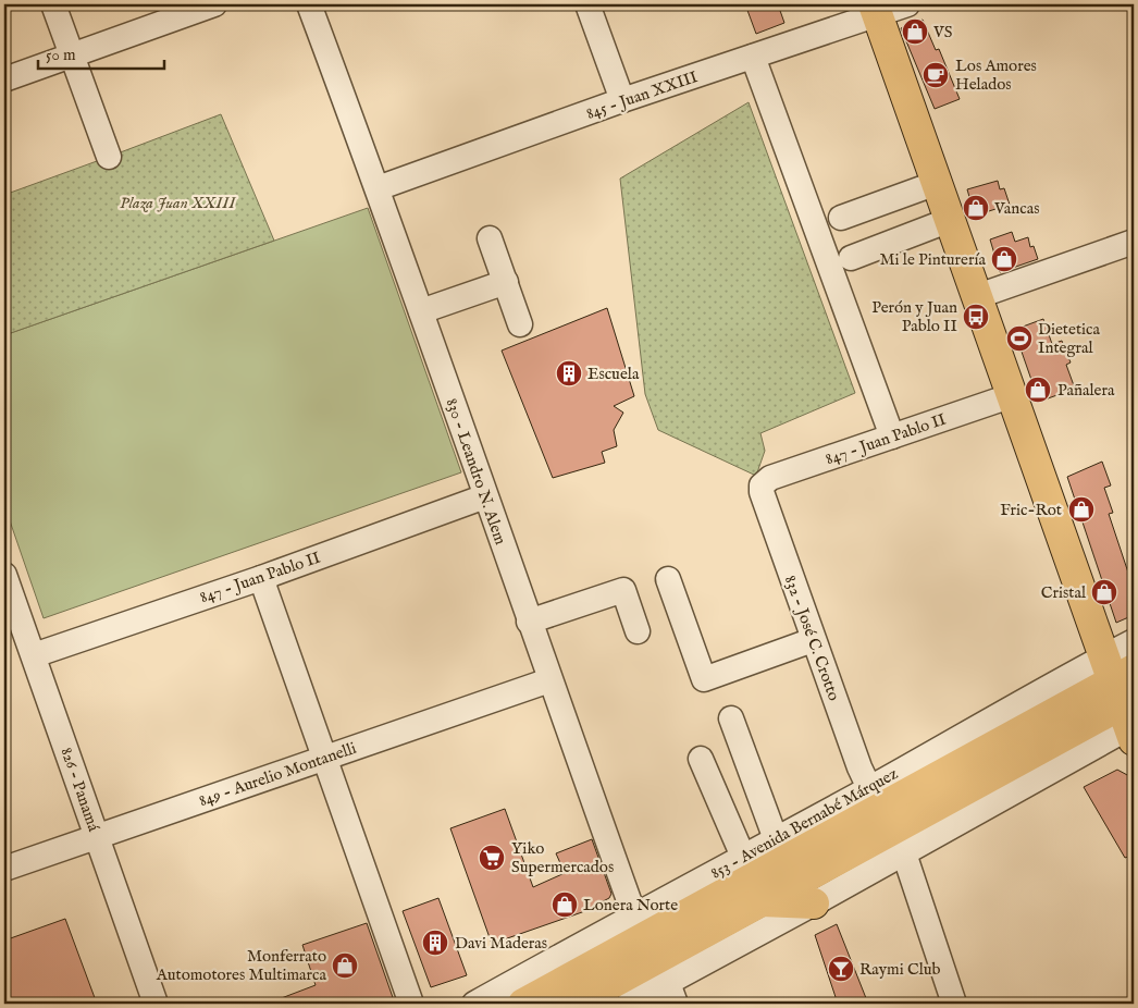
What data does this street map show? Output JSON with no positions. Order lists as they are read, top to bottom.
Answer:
{
  "streets": {
    "main road": ["853 - Avenida Bernabé Márquez"],
    "street": [
      "845 - Juan XXIII",
      "847 - Juan Pablo II",
      "830 - Leandro N. Alem",
      "832 - José C. Crotto",
      "849 - Aurelio Montanelli",
      "826 - Panamá"
    ]
  },
  "crossings": [
    ["845 - Juan XXIII", "830 - Leandro N. Alem"],
    ["847 - Juan Pablo II", "830 - Leandro N. Alem"],
    ["847 - Juan Pablo II", "832 - José C. Crotto"],
    ["847 - Juan Pablo II", "826 - Panamá"],
    ["830 - Leandro N. Alem", "849 - Aurelio Montanelli"],
    ["830 - Leandro N. Alem", "853 - Avenida Bernabé Márquez"],
    ["832 - José C. Crotto", "853 - Avenida Bernabé Márquez"],
    ["849 - Aurelio Montanelli", "826 - Panamá"]
  ],
  "parks": ["Plaza Juan XXIII"],
  "places": {
    "shop": [
      "VS",
      "Vancas",
      "Mi le Pinturería",
      "Pañalera",
      "Fric-Rot",
      "Cristal",
      "Lonera Norte",
      "Monferrato Automotores Multimarca"
    ],
    "cafe": ["Los Amores Helados"],
    "bus stop": ["Perón y Juan Pablo II"],
    "sports": ["Dietetica Integral"],
    "building": ["Escuela", "Davi Maderas"],
    "supermarket": ["Yiko Supermercados"],
    "bar": ["Raymi Club"]
  },
  "scale_bar": "50 m"
}
